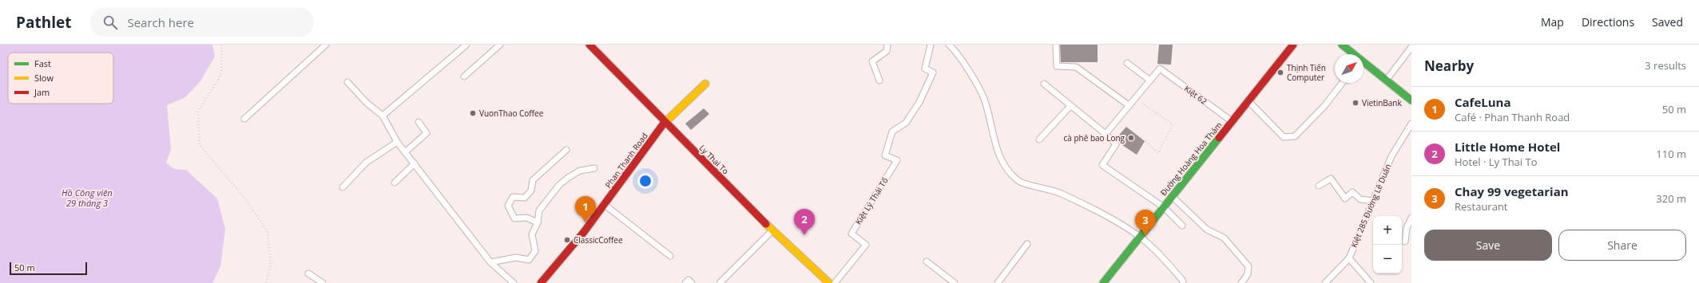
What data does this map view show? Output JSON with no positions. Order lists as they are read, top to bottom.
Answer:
{
  "streets": {
    "street": ["Đường Hoàng Hoa Thám", "Ly Thai To", "Phan Thanh Road"],
    "lane": ["Kiệt 62", "Kiệt Lý Thái Tổ", "Kiệt 285 Đường Lê Duẩn"]
  },
  "crossings": [
    ["Kiệt 62", "Đường Hoàng Hoa Thám"],
    ["Ly Thai To", "Phan Thanh Road"]
  ],
  "water": ["Hồ Công viên 29 tháng 3"],
  "places": [
    "Thịnh Tiến Computer",
    "VietinBank",
    "VuonThao Coffee",
    "cà phê bao Long",
    "ClassicCoffee"
  ],
  "legend": ["Fast", "Slow", "Jam"],
  "scale_bar": "50 m",
  "north": "top right",
  "page": {
    "header": "Pathlet",
    "search": "Search here",
    "nav": ["Map", "Directions", "Saved"],
    "heading": ["Nearby", "3 results"],
    "list": [
      {
        "mark": "1",
        "name": "CafeLuna",
        "note": "Café · Phan Thanh Road",
        "value": "50 m"
      },
      {
        "mark": "2",
        "name": "Little Home Hotel",
        "note": "Hotel · Ly Thai To",
        "value": "110 m"
      },
      {
        "mark": "3",
        "name": "Chay 99 vegetarian",
        "note": "Restaurant",
        "value": "320 m"
      }
    ],
    "pins": ["1", "2", "3"],
    "map_buttons": ["+", "−"],
    "buttons": ["Save", "Share"],
    "scale": "50 m"
  }
}
